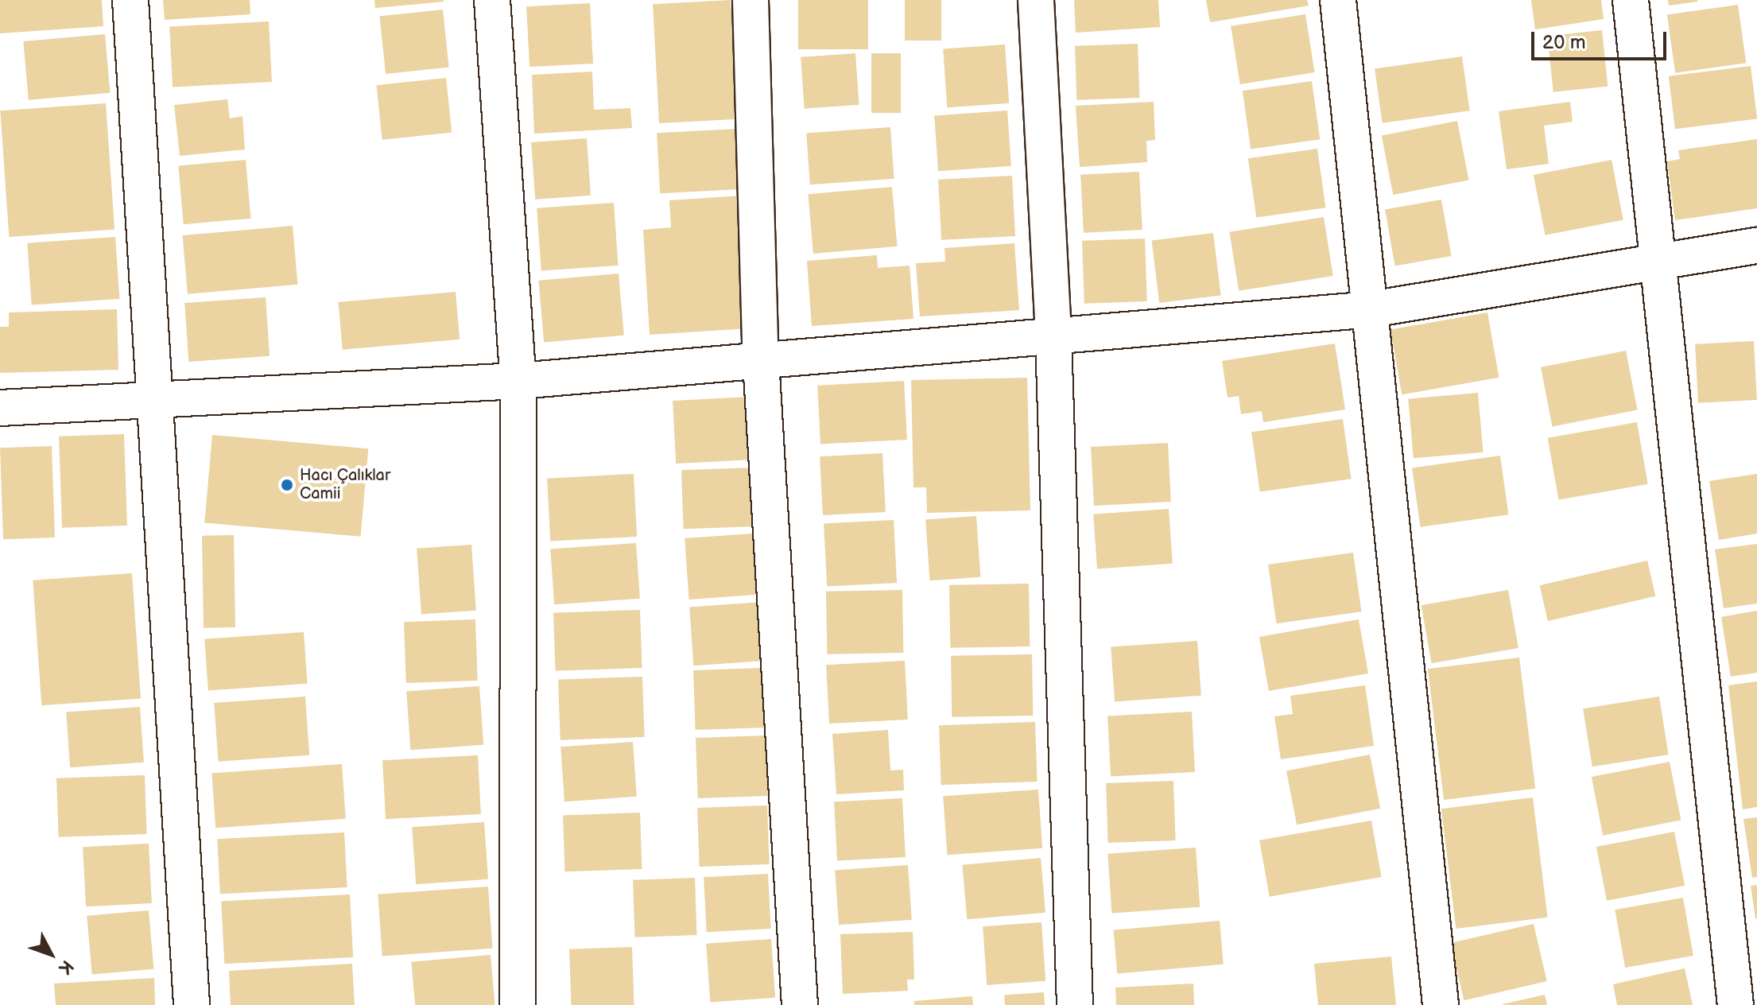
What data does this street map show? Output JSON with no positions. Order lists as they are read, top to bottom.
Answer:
{
  "places": ["Hacı Çalıklar Camii"],
  "scale_bar": "20 m",
  "north": "bottom right"
}
